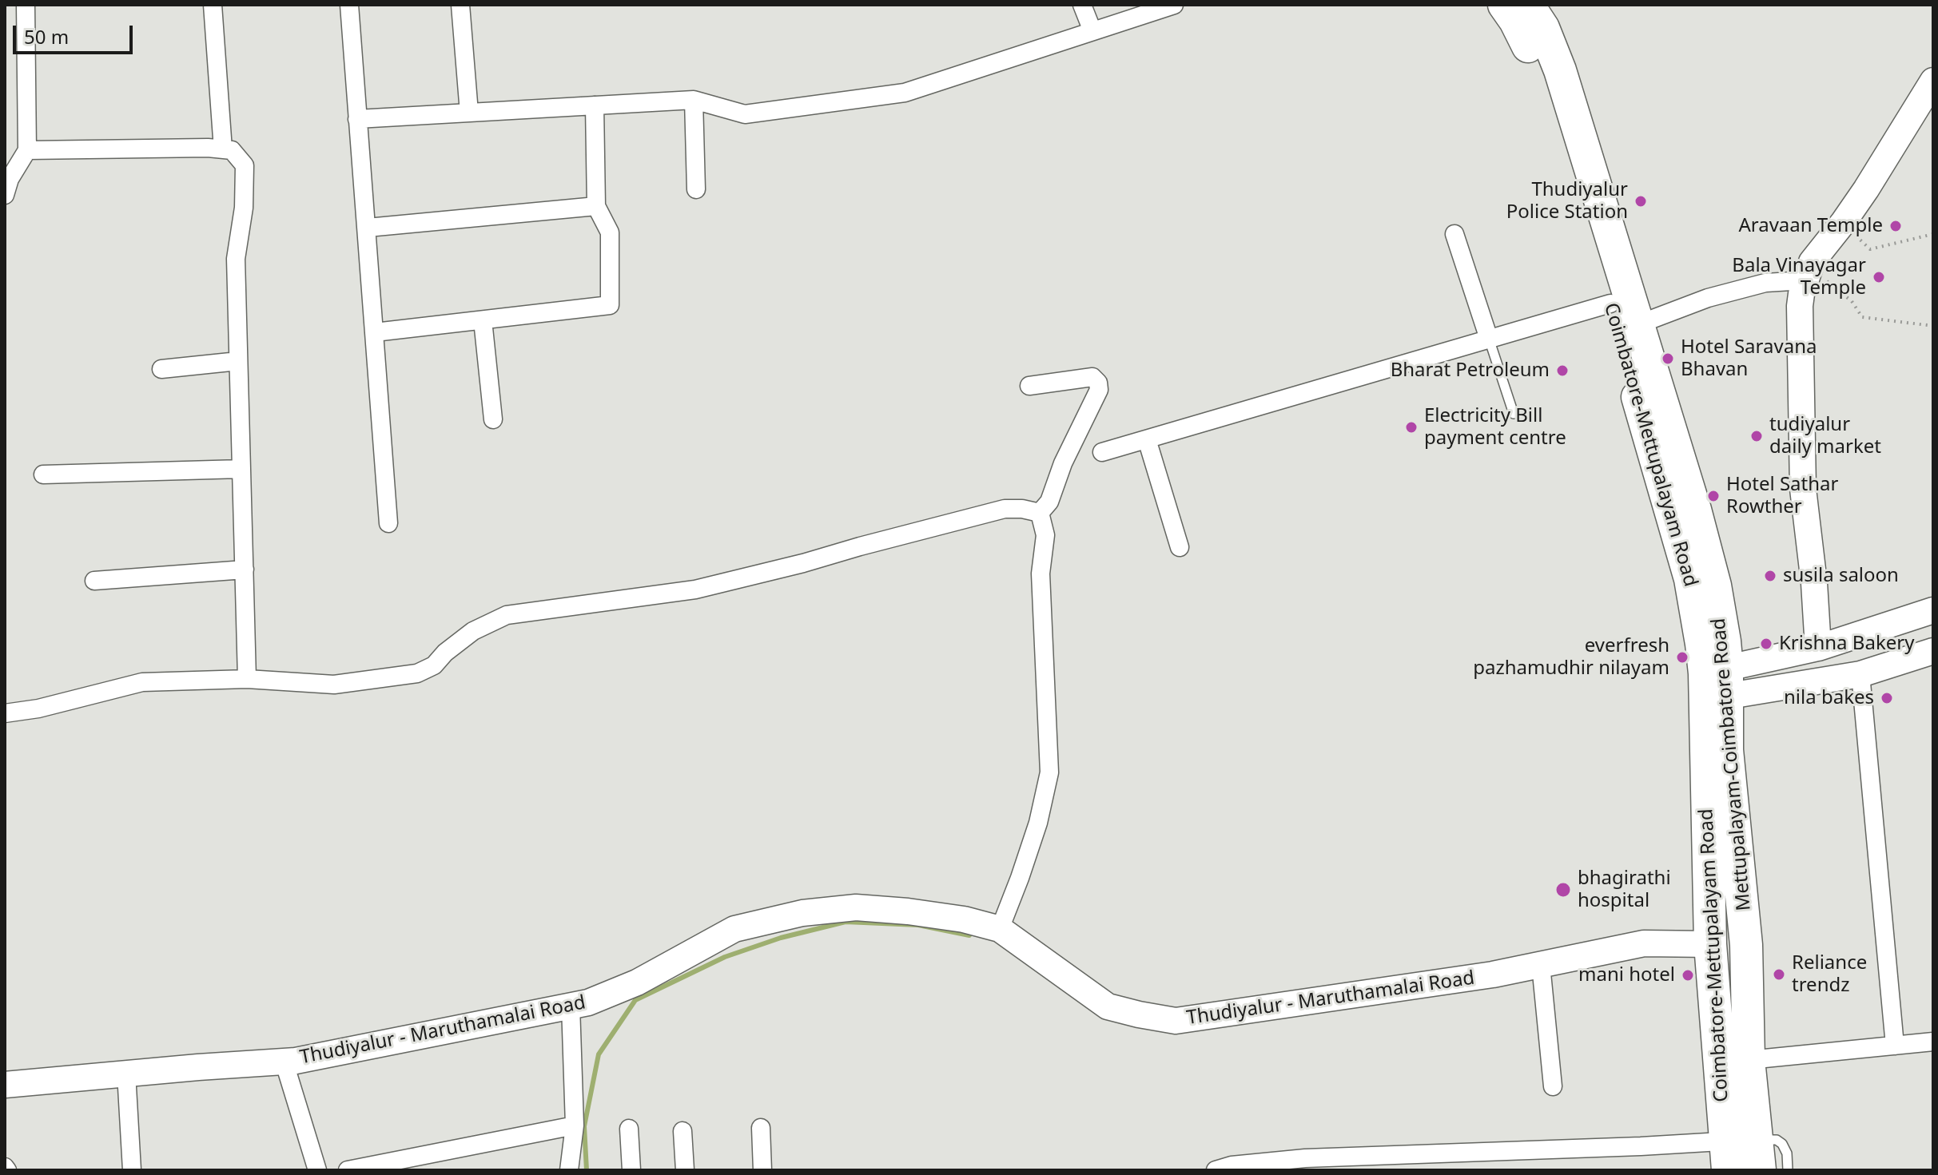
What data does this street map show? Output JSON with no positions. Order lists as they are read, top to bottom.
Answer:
{
  "streets": {
    "highway": ["Coimbatore-Mettupalayam Road", "Mettupalayam-Coimbatore Road"],
    "main road": ["Thudiyalur - Maruthamalai Road"]
  },
  "crossings": [
    ["Coimbatore-Mettupalayam Road", "Mettupalayam-Coimbatore Road"],
    ["Coimbatore-Mettupalayam Road", "Thudiyalur - Maruthamalai Road"]
  ],
  "places": [
    "Thudiyalur Police Station",
    "Aravaan Temple",
    "Bala Vinayagar Temple",
    "Hotel Saravana Bhavan",
    "Bharat Petroleum",
    "Electricity Bill payment centre",
    "tudiyalur daily market",
    "Hotel Sathar Rowther",
    "susila saloon",
    "Krishna Bakery",
    "everfresh pazhamudhir nilayam",
    "nila bakes",
    "bhagirathi hospital",
    "Reliance trendz",
    "mani hotel"
  ],
  "scale_bar": "50 m"
}
